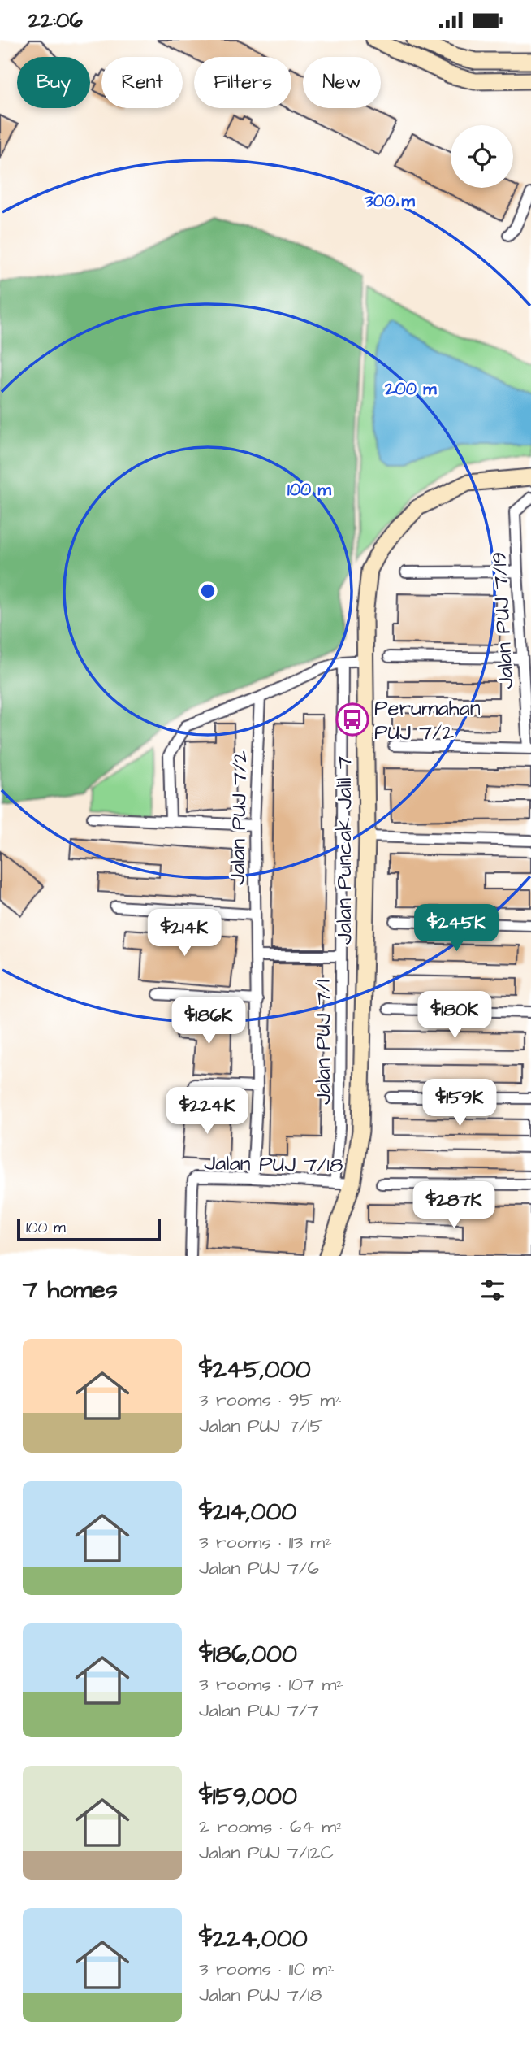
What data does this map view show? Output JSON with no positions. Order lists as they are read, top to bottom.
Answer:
{
  "streets": {
    "street": [
      "Jalan PUJ 7/19",
      "Jalan PUJ 7/2",
      "Jalan Puncak Jalil 7",
      "Jalan PUJ 7/1",
      "Jalan PUJ 7/18"
    ]
  },
  "crossings": [
    ["Jalan PUJ 7/2", "Jalan PUJ 7/18"],
    ["Jalan Puncak Jalil 7", "Jalan PUJ 7/18"],
    ["Jalan PUJ 7/1", "Jalan PUJ 7/18"]
  ],
  "places": {
    "bus stop": ["Perumahan PUJ 7/2"]
  },
  "scale_bar": "100 m",
  "page": {
    "status": "22:06",
    "chip": [
      "Buy",
      "Rent",
      "Filters",
      "New"
    ],
    "price": [
      "$245K",
      "$214K",
      "$180K",
      "$186K",
      "$159K",
      "$224K",
      "$287K"
    ],
    "scale": "100 m",
    "heading": "7 homes",
    "list": [
      {
        "name": "$245,000",
        "note": "3 rooms · 95 m² · Jalan PUJ 7/15"
      },
      {
        "name": "$214,000",
        "note": "3 rooms · 113 m² · Jalan PUJ 7/6"
      },
      {
        "name": "$186,000",
        "note": "3 rooms · 107 m² · Jalan PUJ 7/7"
      },
      {
        "name": "$159,000",
        "note": "2 rooms · 64 m² · Jalan PUJ 7/12C"
      },
      {
        "name": "$224,000",
        "note": "3 rooms · 110 m² · Jalan PUJ 7/18"
      }
    ]
  },
  "rings": ["300 m", "200 m", "100 m"]
}
